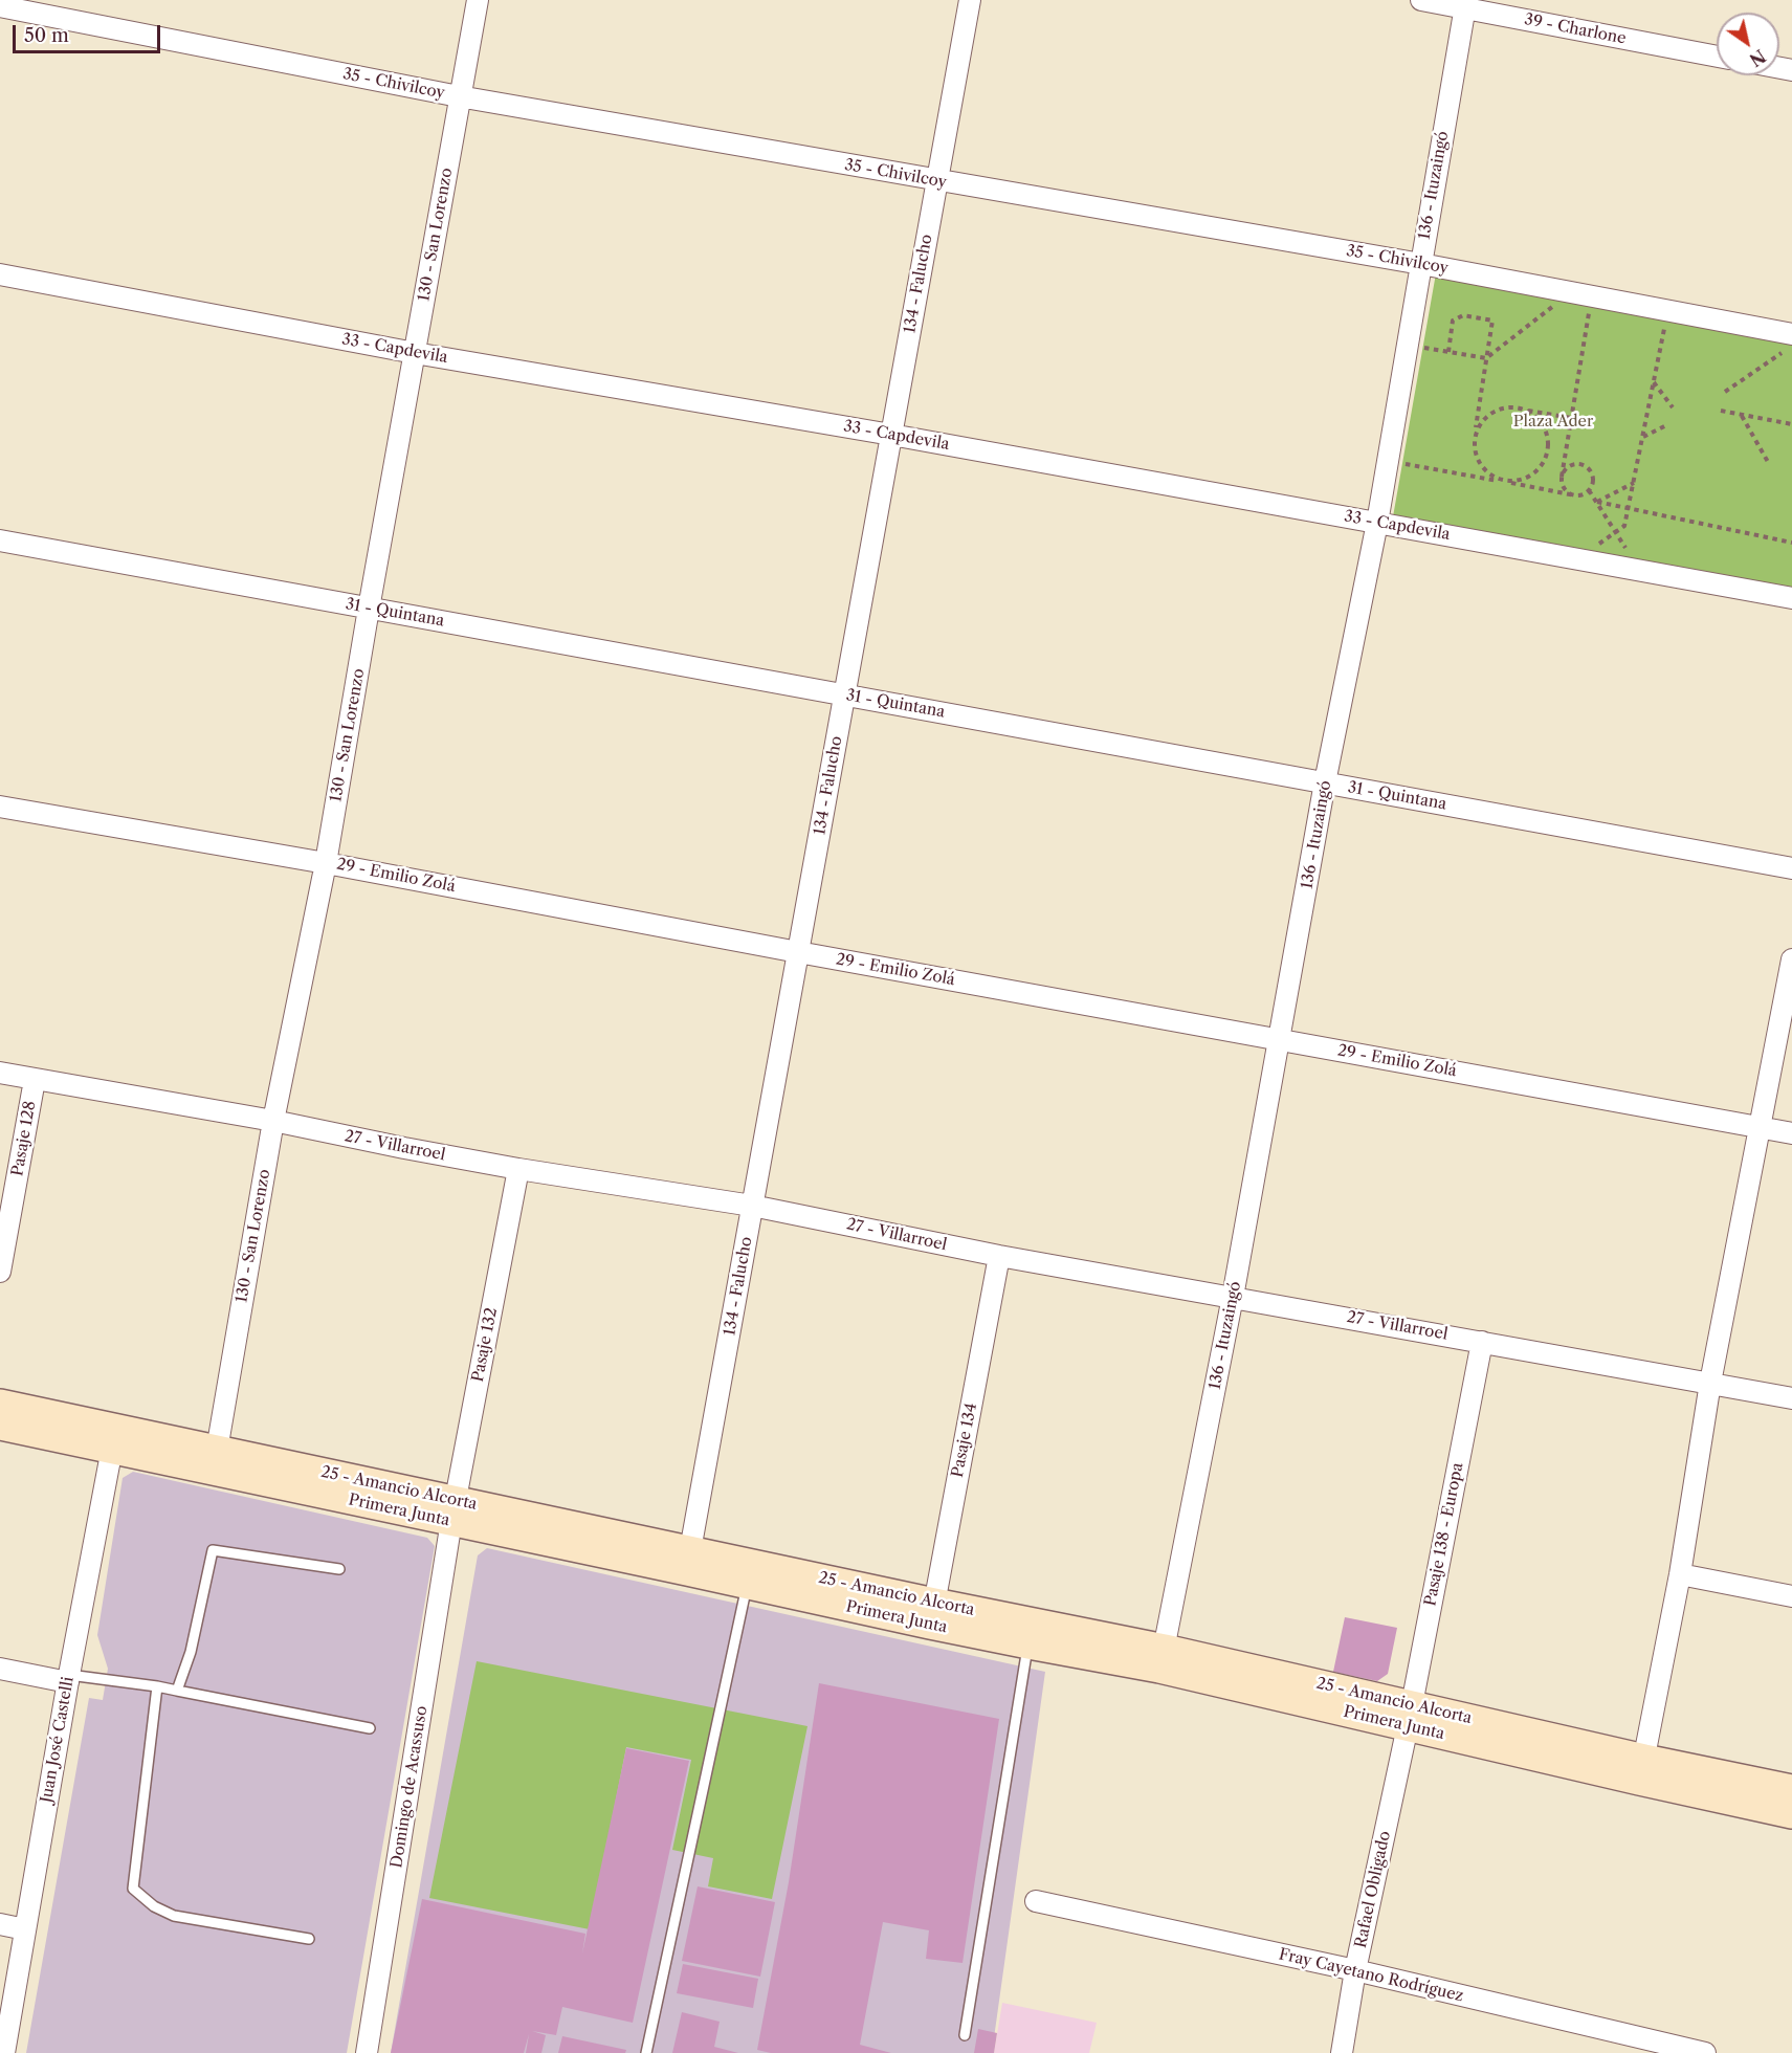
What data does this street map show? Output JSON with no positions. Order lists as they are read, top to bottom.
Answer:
{
  "streets": {
    "main road": ["25 - Amancio Alcorta", "Primera Junta"],
    "street": [
      "39 - Charlone",
      "35 - Chivilcoy",
      "136 - Ituzaingó",
      "130 - San Lorenzo",
      "134 - Falucho",
      "33 - Capdevila",
      "31 - Quintana",
      "29 - Emilio Zolá",
      "Pasaje 128",
      "27 - Villarroel",
      "Pasaje 132",
      "Pasaje 134",
      "Pasaje 138 - Europa",
      "Juan José Castelli",
      "Domingo de Acassuso",
      "Rafael Obligado",
      "Fray Cayetano Rodríguez"
    ]
  },
  "crossings": [
    ["39 - Charlone", "136 - Ituzaingó"],
    ["35 - Chivilcoy", "136 - Ituzaingó"],
    ["35 - Chivilcoy", "130 - San Lorenzo"],
    ["35 - Chivilcoy", "134 - Falucho"],
    ["136 - Ituzaingó", "33 - Capdevila"],
    ["136 - Ituzaingó", "31 - Quintana"],
    ["136 - Ituzaingó", "29 - Emilio Zolá"],
    ["136 - Ituzaingó", "27 - Villarroel"],
    ["136 - Ituzaingó", "25 - Amancio Alcorta"],
    ["136 - Ituzaingó", "Primera Junta"],
    ["130 - San Lorenzo", "33 - Capdevila"],
    ["130 - San Lorenzo", "31 - Quintana"],
    ["130 - San Lorenzo", "29 - Emilio Zolá"],
    ["130 - San Lorenzo", "27 - Villarroel"],
    ["130 - San Lorenzo", "Primera Junta"],
    ["134 - Falucho", "33 - Capdevila"],
    ["134 - Falucho", "31 - Quintana"],
    ["134 - Falucho", "29 - Emilio Zolá"],
    ["134 - Falucho", "27 - Villarroel"],
    ["134 - Falucho", "25 - Amancio Alcorta"],
    ["134 - Falucho", "Primera Junta"],
    ["Pasaje 128", "27 - Villarroel"],
    ["27 - Villarroel", "Pasaje 132"],
    ["27 - Villarroel", "Pasaje 134"],
    ["27 - Villarroel", "Pasaje 138 - Europa"],
    ["Pasaje 132", "Primera Junta"],
    ["Pasaje 132", "Domingo de Acassuso"],
    ["Pasaje 134", "25 - Amancio Alcorta"],
    ["Pasaje 134", "Primera Junta"],
    ["25 - Amancio Alcorta", "Primera Junta"],
    ["25 - Amancio Alcorta", "Pasaje 138 - Europa"],
    ["25 - Amancio Alcorta", "Rafael Obligado"],
    ["Primera Junta", "Juan José Castelli"],
    ["Primera Junta", "Domingo de Acassuso"],
    ["Pasaje 138 - Europa", "Rafael Obligado"],
    ["Rafael Obligado", "Fray Cayetano Rodríguez"]
  ],
  "parks": ["Plaza Ader"],
  "scale_bar": "50 m",
  "north": "bottom right"
}
